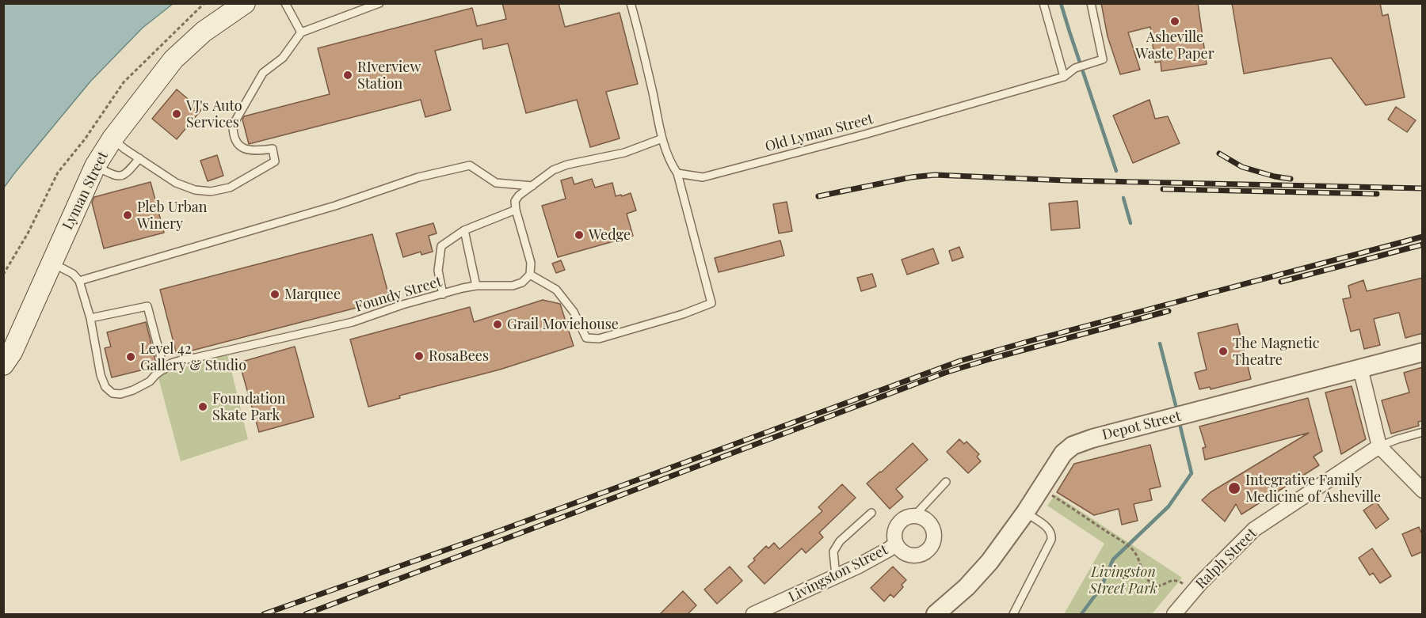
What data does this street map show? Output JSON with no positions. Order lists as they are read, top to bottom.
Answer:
{
  "streets": {
    "main road": ["Lyman Street"],
    "street": ["Depot Street", "Ralph Street", "Livingston Street"],
    "lane": ["Old Lyman Street", "Foundy Street"]
  },
  "parks": ["Livingston Street Park"],
  "places": [
    "Asheville Waste Paper",
    "RIverview Station",
    "VJ's Auto Services",
    "Pleb Urban Winery",
    "Wedge",
    "Marquee",
    "Grail Moviehouse",
    "The Magnetic Theatre",
    "RosaBees",
    "Level 42 Gallery & Studio",
    "Foundation Skate Park",
    "Integrative Family Medicine of Asheville"
  ]
}
